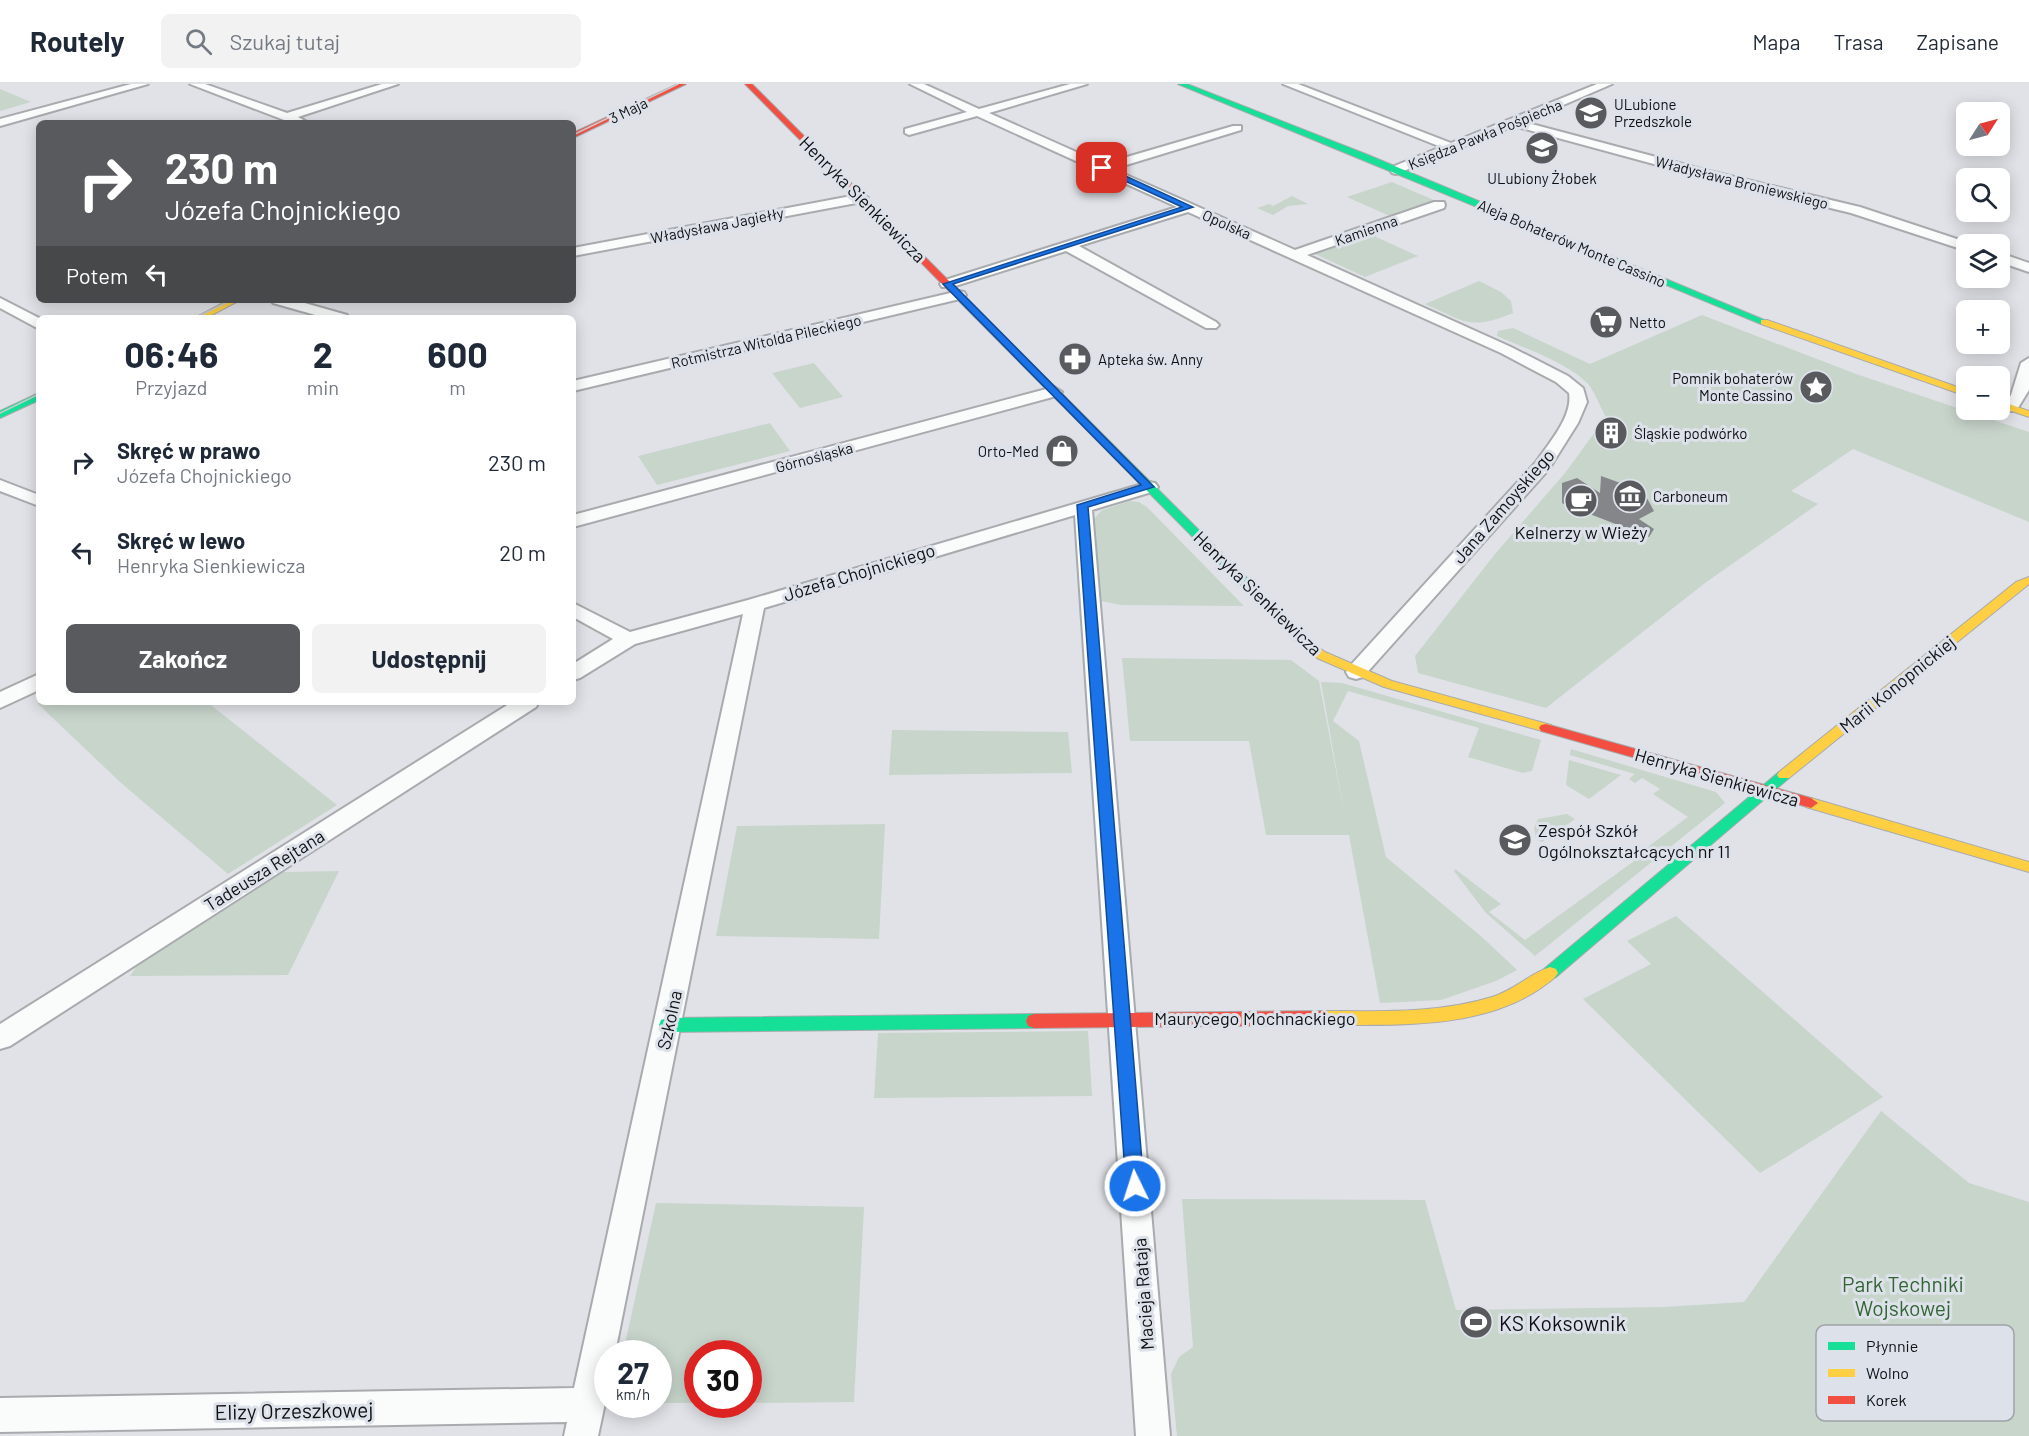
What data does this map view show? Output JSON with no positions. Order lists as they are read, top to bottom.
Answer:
{
  "streets": {
    "street": [
      "3 Maja",
      "Księdza Pawła Pośpiecha",
      "Władysława Broniewskiego",
      "Henryka Sienkiewicza",
      "Opolska",
      "Władysława Jagiełły",
      "Kamienna",
      "Aleja Bohaterów Monte Cassino",
      "Rotmistrza Witolda Pileckiego",
      "Górnośląska",
      "Jana Zamoyskiego",
      "Józefa Chojnickiego",
      "Marii Konopnickiej",
      "Tadeusza Rejtana",
      "Maurycego Mochnackiego",
      "Szkolna",
      "Macieja Rataja",
      "Elizy Orzeszkowej"
    ]
  },
  "crossings": [
    ["Księdza Pawła Pośpiecha", "Władysława Broniewskiego"],
    ["Księdza Pawła Pośpiecha", "Aleja Bohaterów Monte Cassino"],
    ["Henryka Sienkiewicza", "Władysława Jagiełły"],
    ["Henryka Sienkiewicza", "Rotmistrza Witolda Pileckiego"],
    ["Henryka Sienkiewicza", "Górnośląska"],
    ["Henryka Sienkiewicza", "Jana Zamoyskiego"],
    ["Henryka Sienkiewicza", "Józefa Chojnickiego"],
    ["Henryka Sienkiewicza", "Marii Konopnickiej"],
    ["Henryka Sienkiewicza", "Maurycego Mochnackiego"],
    ["Opolska", "Kamienna"],
    ["Opolska", "Jana Zamoyskiego"],
    ["Józefa Chojnickiego", "Szkolna"],
    ["Józefa Chojnickiego", "Macieja Rataja"],
    ["Marii Konopnickiej", "Maurycego Mochnackiego"],
    ["Maurycego Mochnackiego", "Szkolna"],
    ["Maurycego Mochnackiego", "Macieja Rataja"],
    ["Szkolna", "Elizy Orzeszkowej"]
  ],
  "parks": ["Park Techniki Wojskowej"],
  "places": {
    "school or university": ["ULubione Przedszkole", "ULubiony Żłobek", "Zespół Szkół Ogólnokształcących nr 11"],
    "supermarket": ["Netto"],
    "pharmacy": ["Apteka św. Anny"],
    "place": ["Pomnik bohaterów Monte Cassino"],
    "building": ["Śląskie podwórko"],
    "shop": ["Orto-Med"],
    "museum": ["Carboneum"],
    "cafe": ["Kelnerzy w Wieży"],
    "sports": ["KS Koksownik"]
  },
  "legend": ["Płynnie", "Wolno", "Korek"],
  "north": "top right",
  "page": {
    "header": "Routely",
    "search": "Szukaj tutaj",
    "nav": ["Mapa", "Trasa", "Zapisane"],
    "map_buttons": ["+", "−"],
    "turn": ["230 m", "Józefa Chojnickiego"],
    "then": "Potem",
    "eta": [
      "06:46",
      "Przyjazd",
      "2",
      "min",
      "600",
      "m"
    ],
    "list": [
      {
        "name": "Skręć w prawo",
        "note": "Józefa Chojnickiego",
        "value": "230 m"
      },
      {
        "name": "Skręć w lewo",
        "note": "Henryka Sienkiewicza",
        "value": "20 m"
      }
    ],
    "buttons": ["Zakończ", "Udostępnij"],
    "speed": "27 km/h",
    "limit": "30"
  }
}
